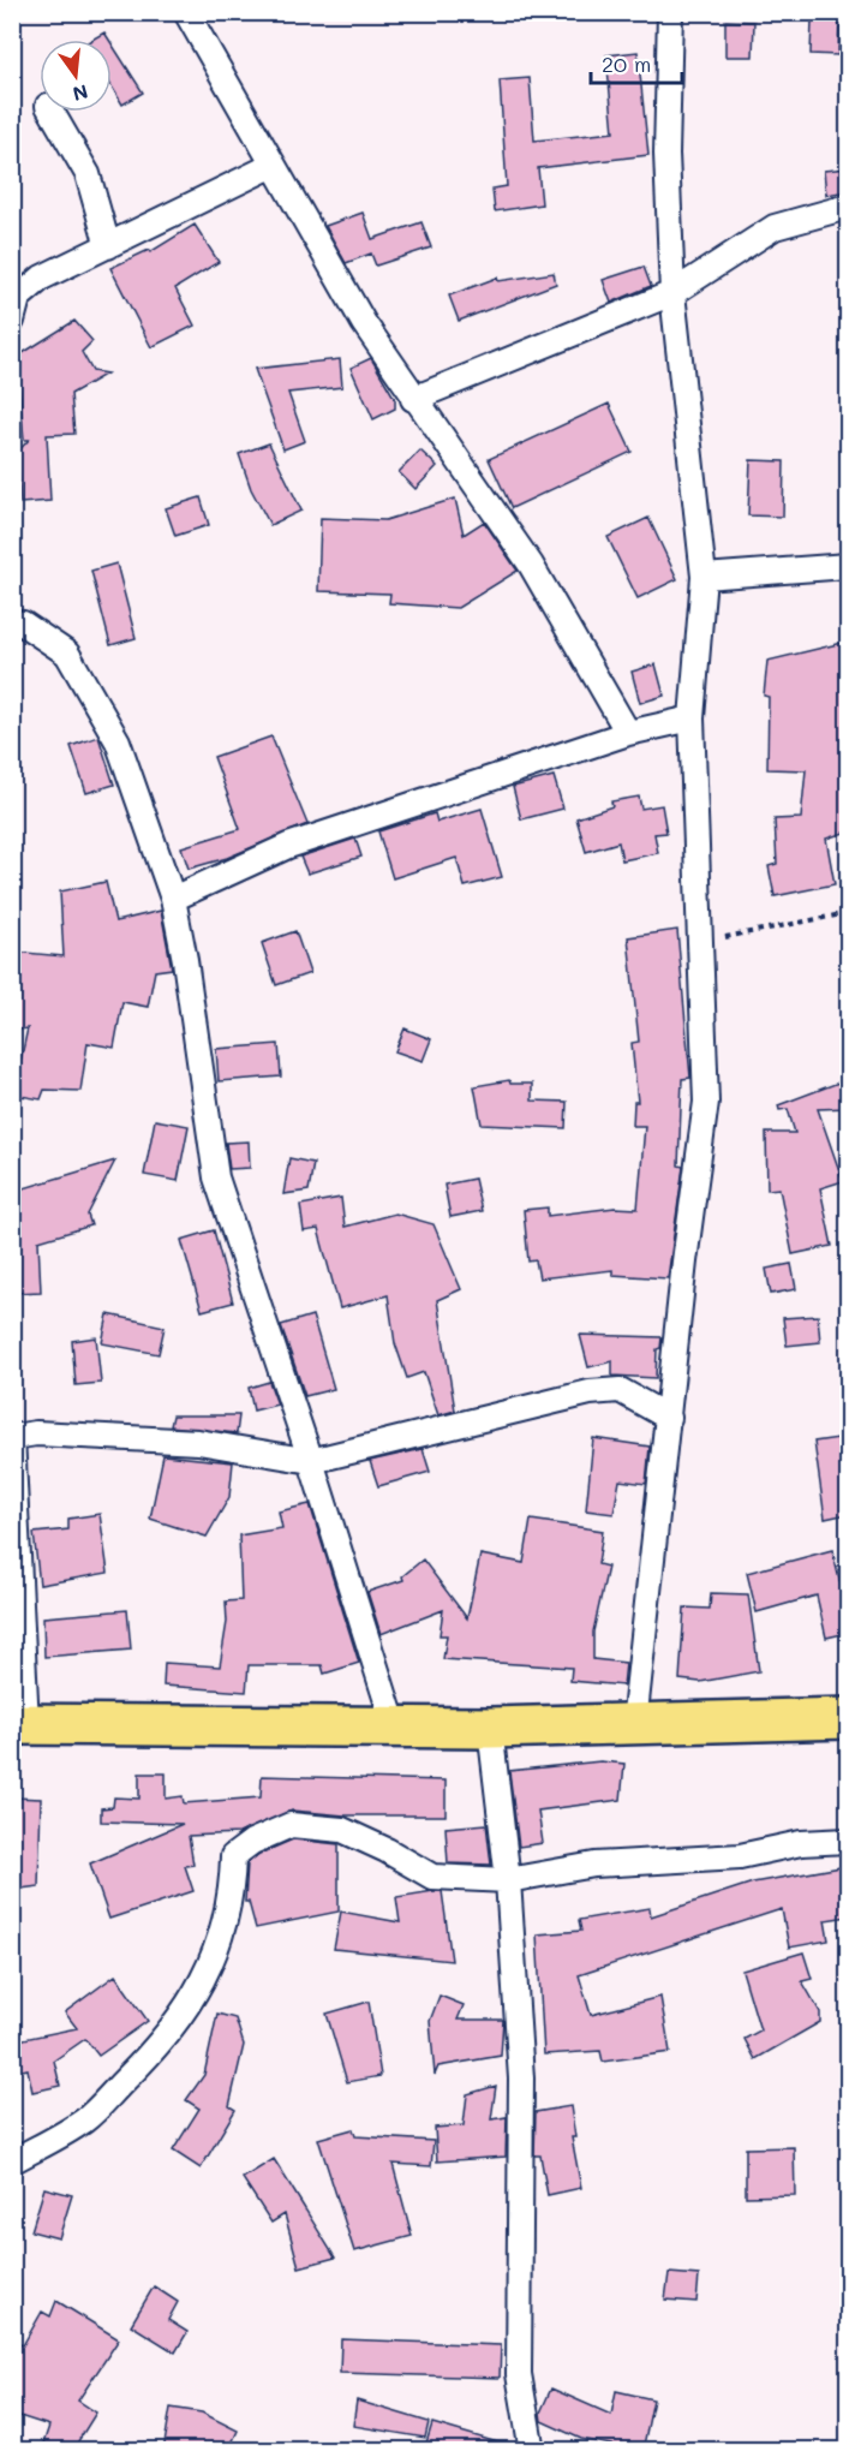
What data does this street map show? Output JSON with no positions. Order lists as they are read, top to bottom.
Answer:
{
  "scale_bar": "20 m",
  "north": "bottom"
}
